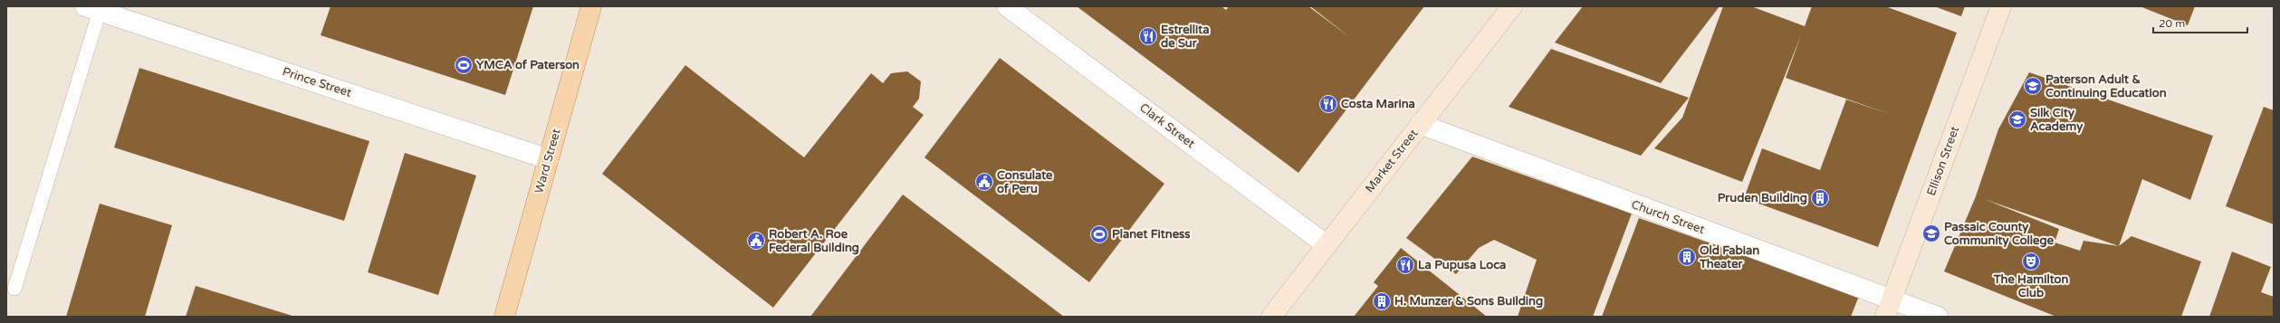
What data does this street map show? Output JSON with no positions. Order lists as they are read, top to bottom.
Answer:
{
  "streets": {
    "main road": ["Ward Street", "Market Street", "Ellison Street"],
    "street": ["Prince Street", "Clark Street", "Church Street"]
  },
  "crossings": [
    ["Prince Street", "Ward Street"],
    ["Clark Street", "Market Street"],
    ["Market Street", "Church Street"],
    ["Ellison Street", "Church Street"]
  ],
  "places": {
    "restaurant": ["Estrellita de Sur", "Costa Marina", "La Pupusa Loca"],
    "sports": ["YMCA of Paterson", "Planet Fitness"],
    "school or university": ["Paterson Adult & Continuing Education", "Silk City Academy", "Passaic County Community College"],
    "public building": ["Consulate of Peru", "Robert A. Roe Federal Building"],
    "building": ["Pruden Building", "Old Fabian Theater", "H. Munzer & Sons Building"],
    "theatre": ["The Hamilton Club"]
  },
  "scale_bar": "20 m"
}
